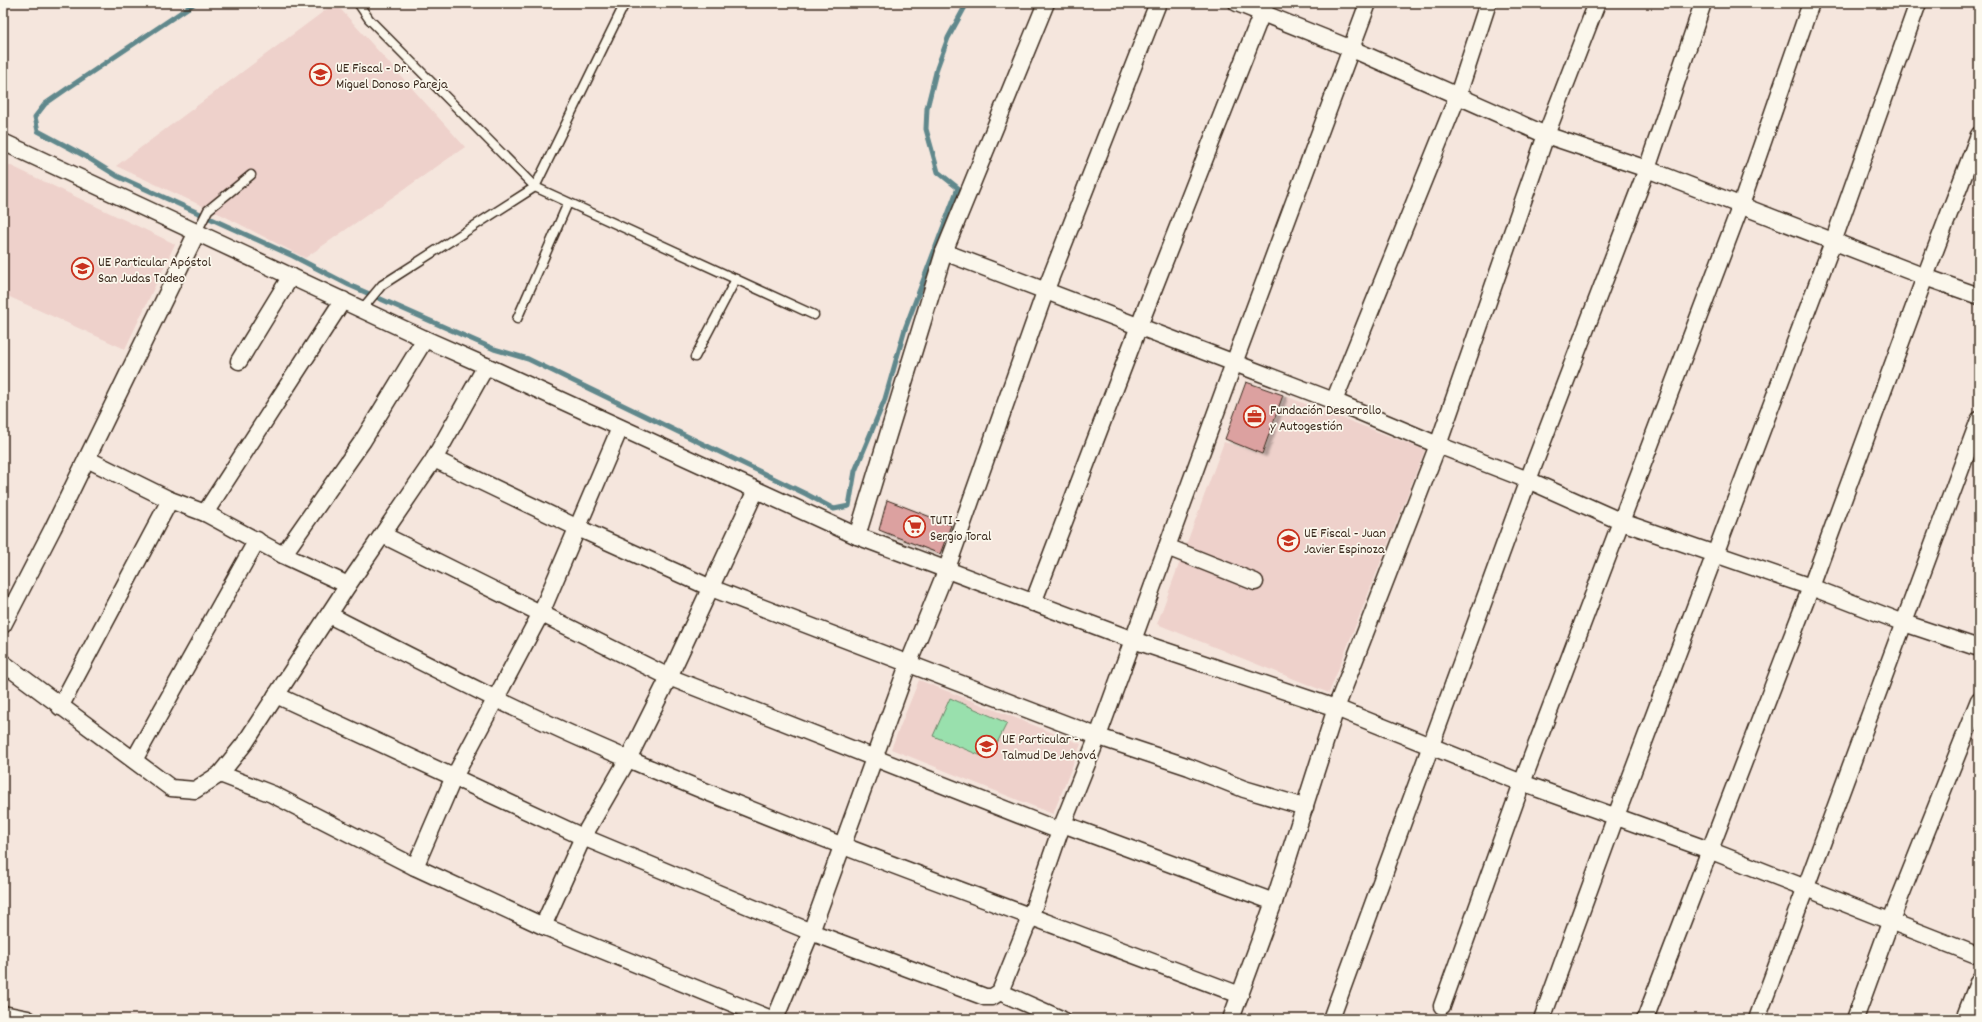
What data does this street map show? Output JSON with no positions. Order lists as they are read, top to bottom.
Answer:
{
  "places": {
    "school or university": [
      "UE Fiscal - Dr. Miguel Donoso Pareja",
      "UE Particular Apóstol San Judas Tadeo",
      "UE Fiscal - Juan Javier Espinoza",
      "UE Particular - Talmud De Jehová"
    ],
    "office": ["Fundación Desarrollo y Autogestión"],
    "supermarket": ["TUTI - Sergio Toral"]
  }
}
